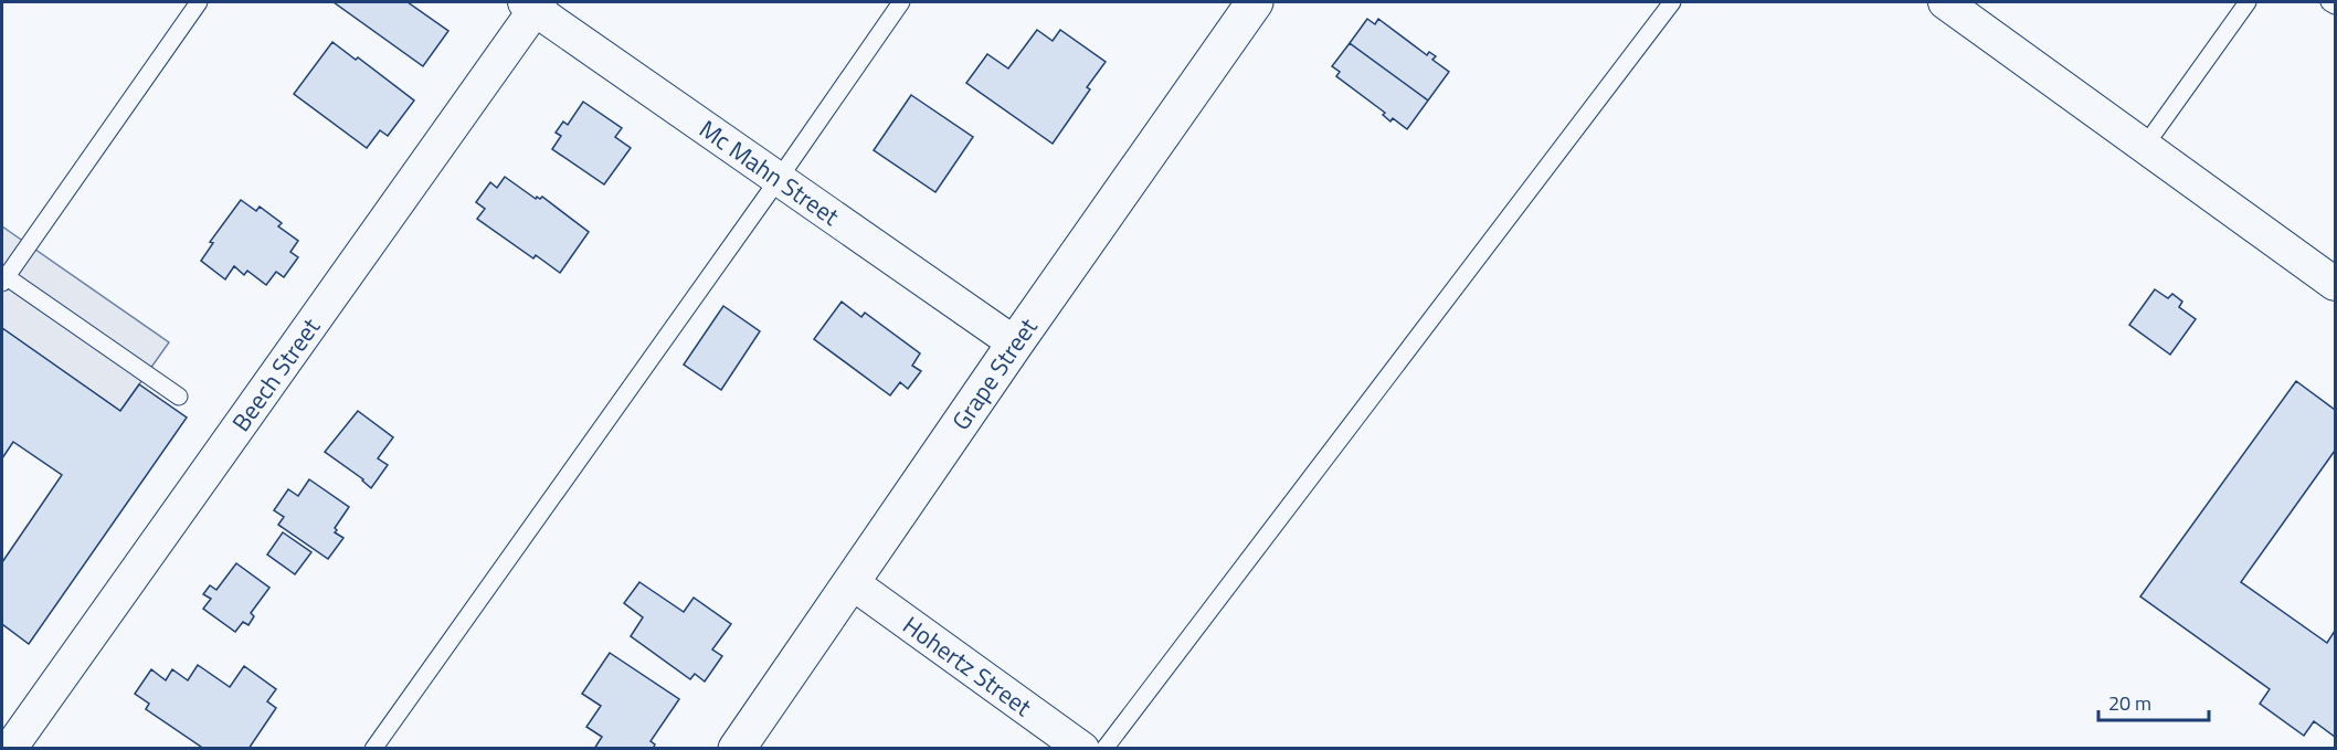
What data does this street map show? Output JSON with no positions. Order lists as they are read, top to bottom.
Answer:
{
  "streets": {
    "street": [
      "Mc Mahn Street",
      "Beech Street",
      "Grape Street",
      "Hohertz Street"
    ]
  },
  "crossings": [
    ["Mc Mahn Street", "Beech Street"],
    ["Mc Mahn Street", "Grape Street"],
    ["Grape Street", "Hohertz Street"]
  ],
  "scale_bar": "20 m"
}
